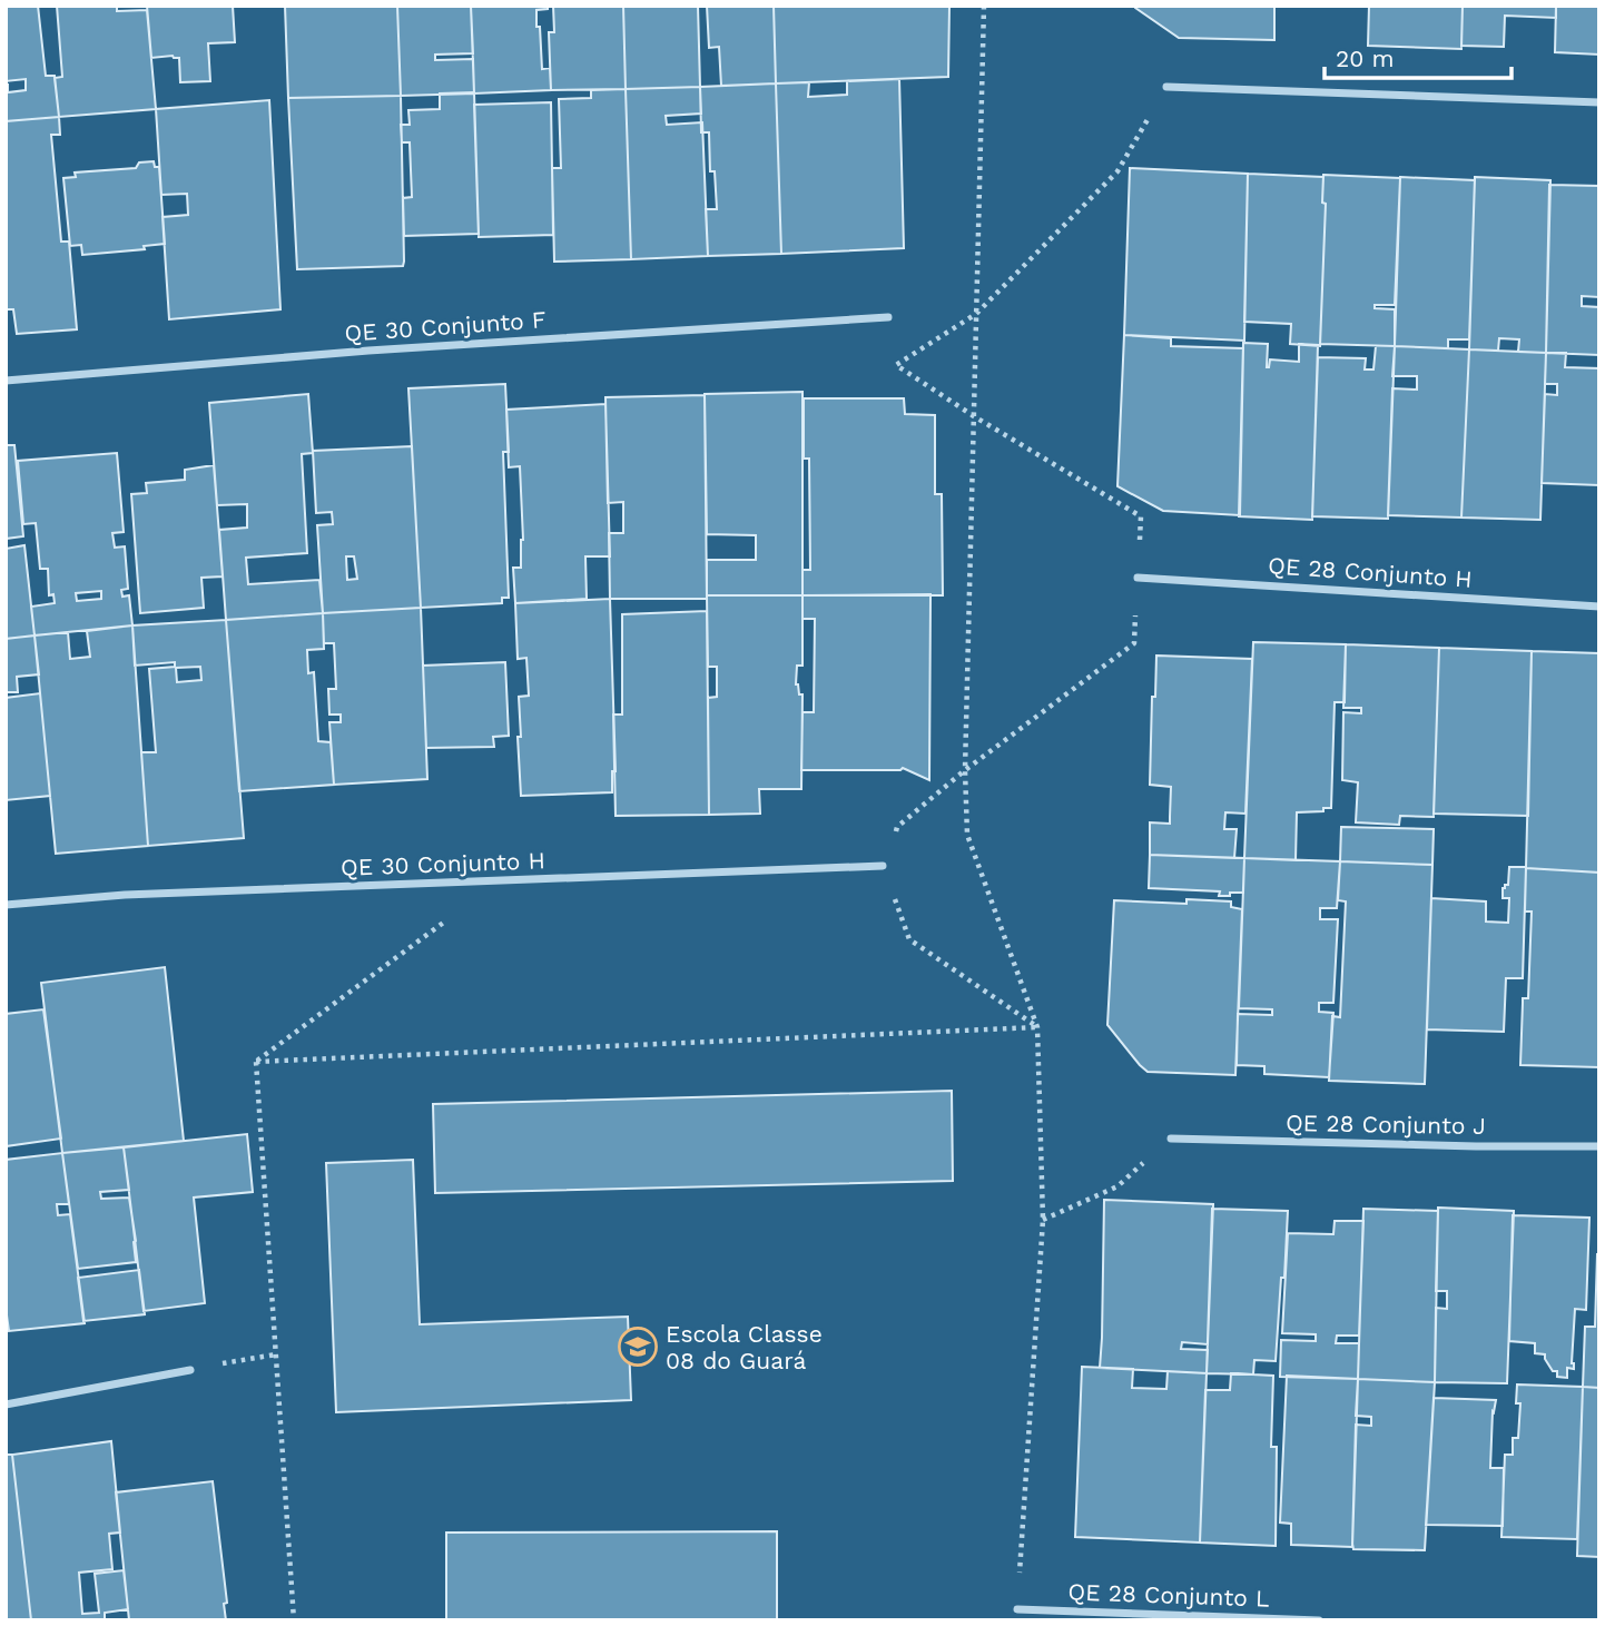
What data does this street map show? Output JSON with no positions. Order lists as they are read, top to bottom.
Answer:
{
  "streets": {
    "street": [
      "QE 30 Conjunto F",
      "QE 28 Conjunto H",
      "QE 30 Conjunto H",
      "QE 28 Conjunto J",
      "QE 28 Conjunto L"
    ]
  },
  "places": {
    "school or university": ["Escola Classe 08 do Guará"]
  },
  "scale_bar": "20 m"
}
